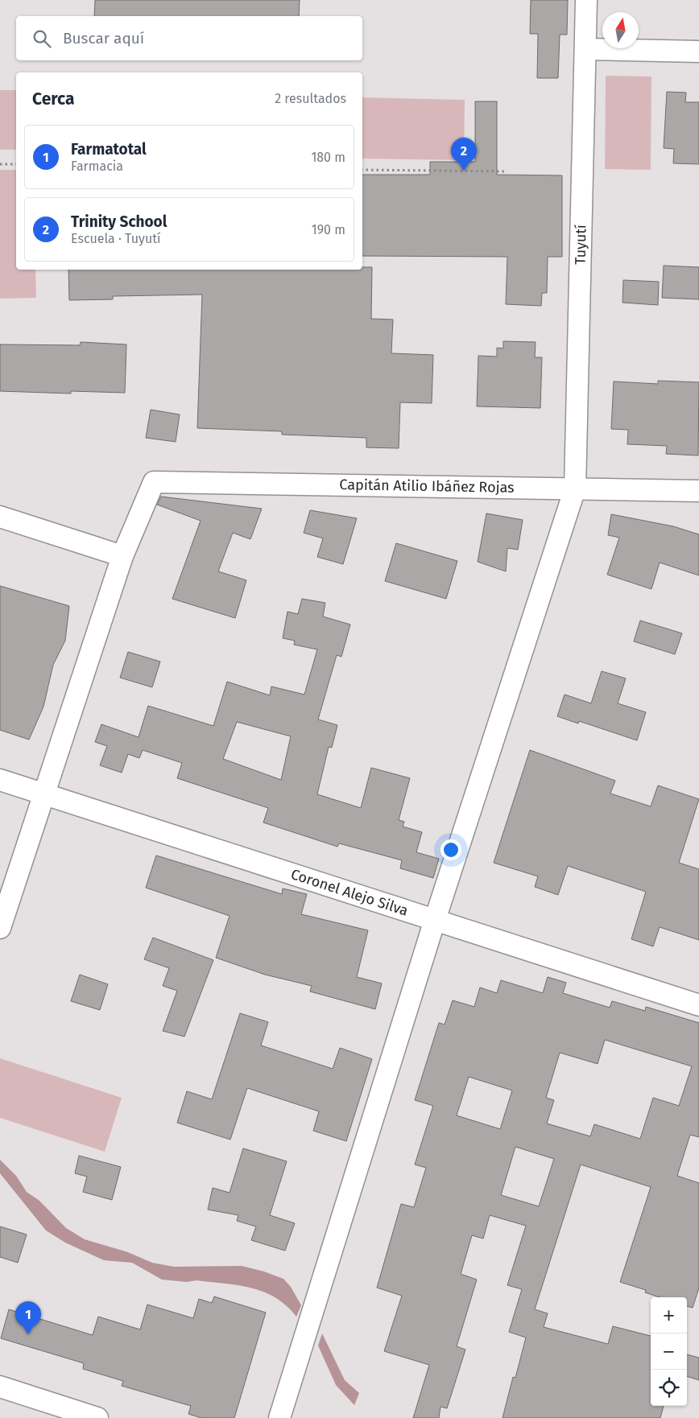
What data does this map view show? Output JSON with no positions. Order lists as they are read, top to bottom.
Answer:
{
  "streets": {
    "street": ["Tuyutí", "Capitán Atilio Ibáñez Rojas", "Coronel Alejo Silva"]
  },
  "crossings": [
    ["Tuyutí", "Capitán Atilio Ibáñez Rojas"],
    ["Tuyutí", "Coronel Alejo Silva"]
  ],
  "north": "top",
  "page": {
    "search": "Buscar aquí",
    "heading": ["Cerca", "2 resultados"],
    "list": [
      {
        "mark": "1",
        "name": "Farmatotal",
        "note": "Farmacia",
        "value": "180 m"
      },
      {
        "mark": "2",
        "name": "Trinity School",
        "note": "Escuela · Tuyutí",
        "value": "190 m"
      }
    ],
    "pins": ["2", "1"],
    "map_buttons": ["+", "−"]
  }
}
